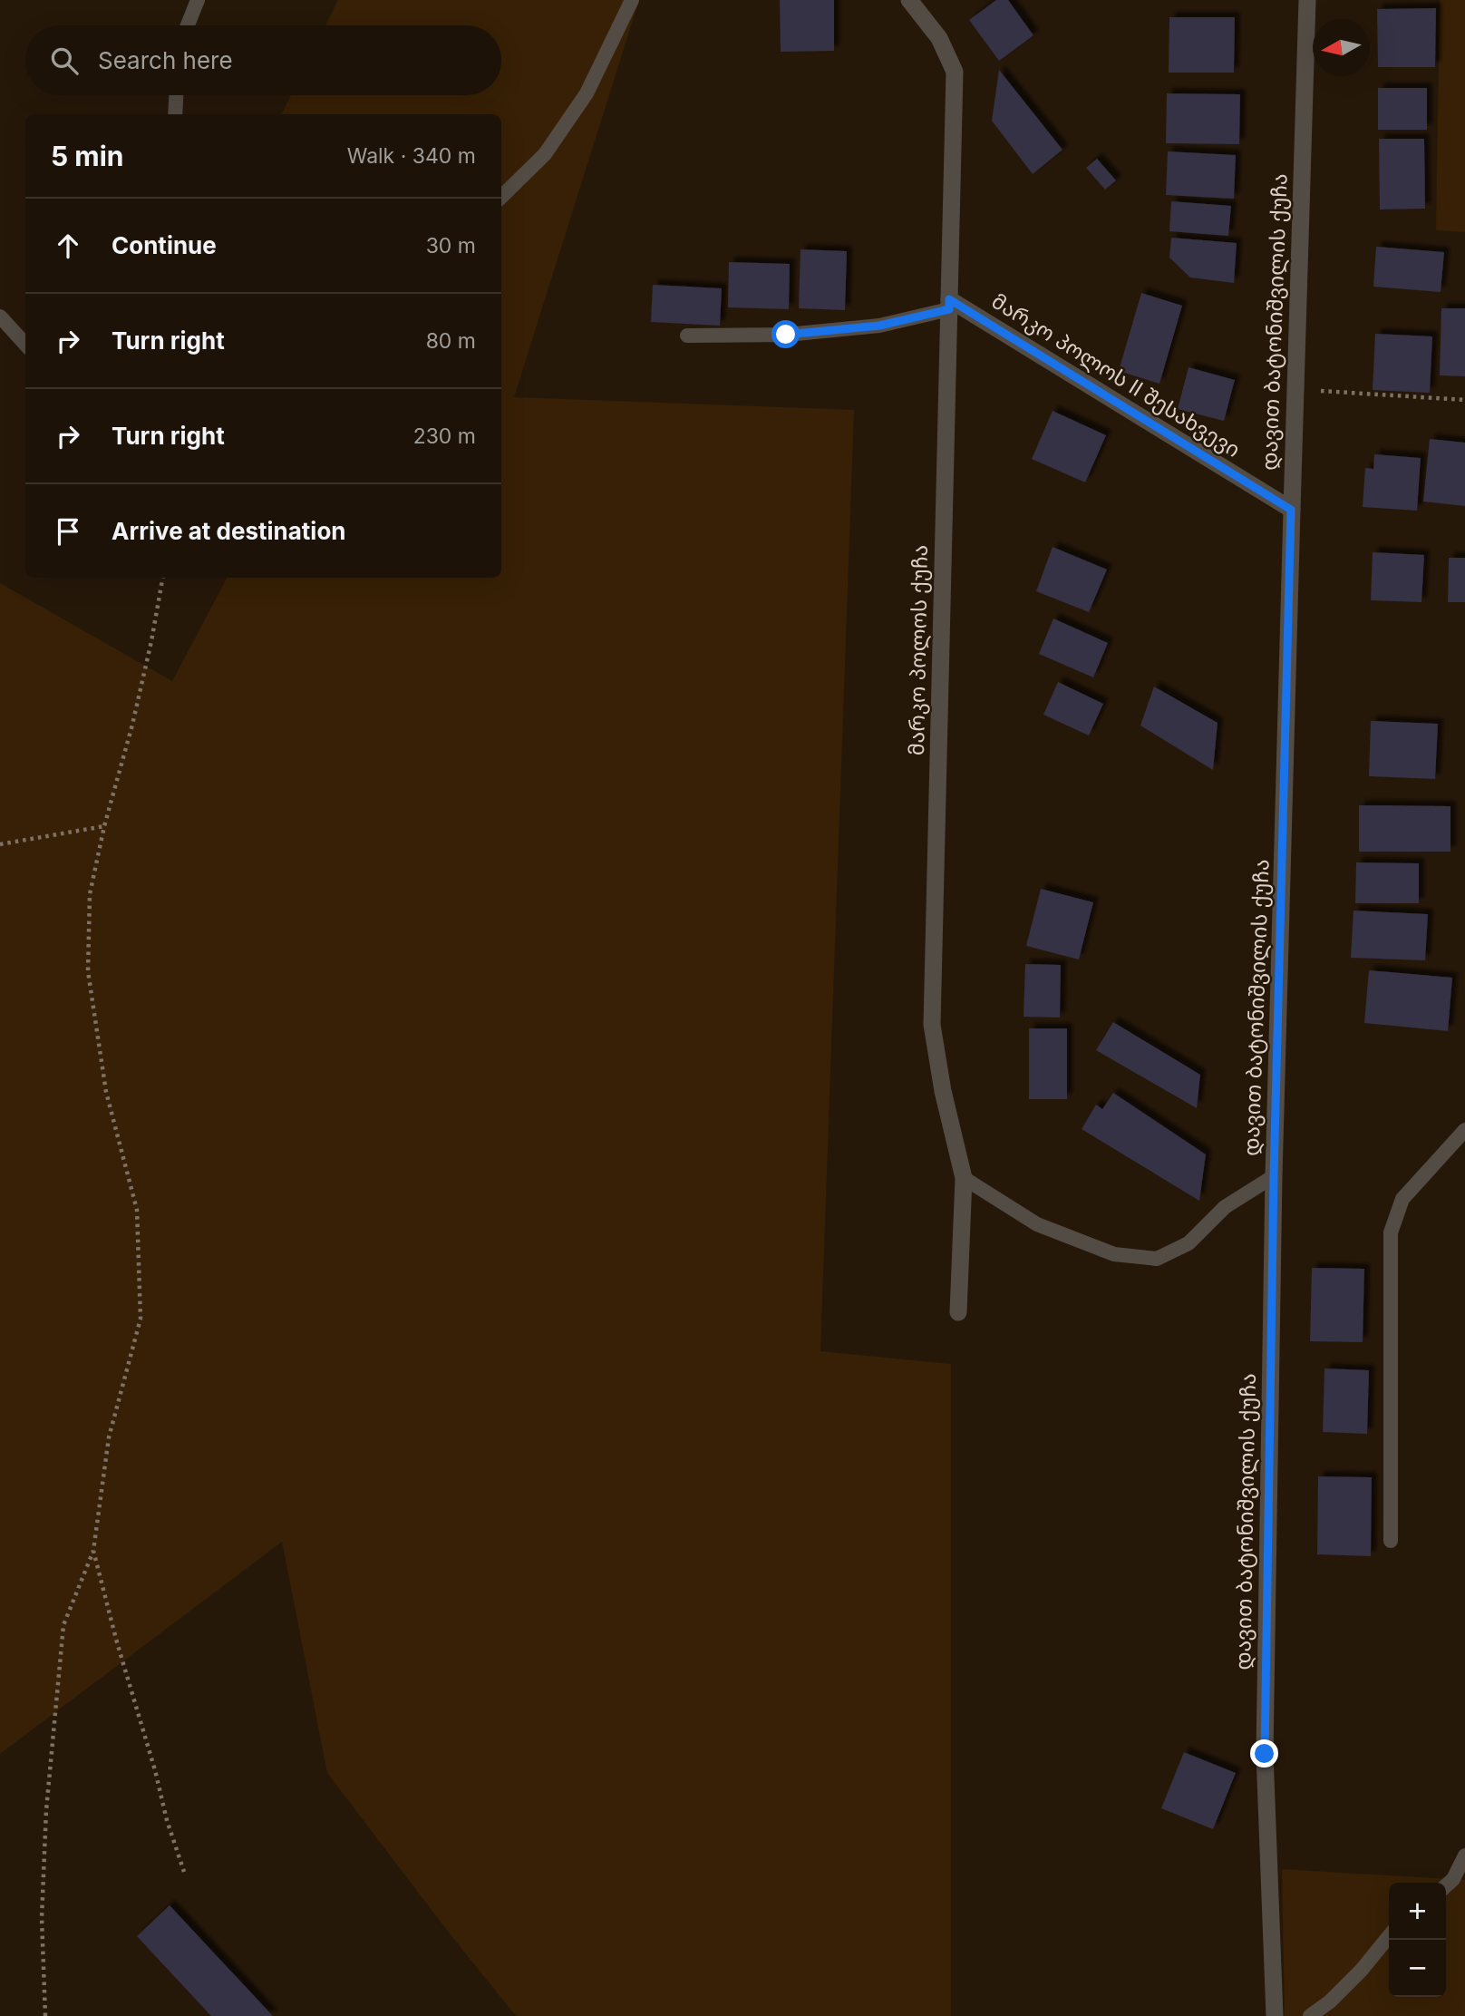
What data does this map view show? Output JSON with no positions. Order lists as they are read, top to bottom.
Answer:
{
  "streets": {
    "street": ["დავით ბატონიშვილის ქუჩა", "მარკო პოლოს II შესახვევი", "მარკო პოლოს ქუჩა"]
  },
  "crossings": [
    ["დავით ბატონიშვილის ქუჩა", "მარკო პოლოს II შესახვევი"],
    ["მარკო პოლოს II შესახვევი", "მარკო პოლოს ქუჩა"]
  ],
  "north": "left",
  "page": {
    "search": "Search here",
    "heading": ["5 min", "Walk · 340 m"],
    "list": [
      ["Continue", "30 m"],
      ["Turn right", "80 m"],
      ["Turn right", "230 m"],
      "Arrive at destination"
    ],
    "map_buttons": ["+", "−"]
  }
}
